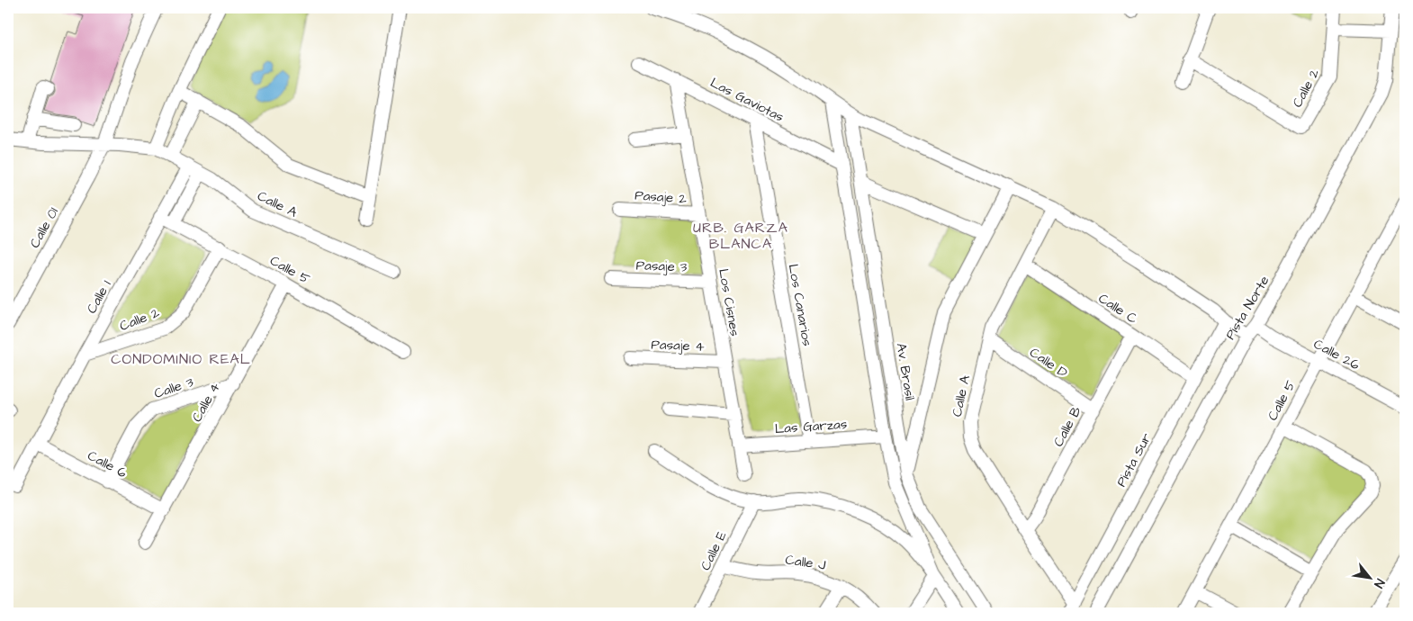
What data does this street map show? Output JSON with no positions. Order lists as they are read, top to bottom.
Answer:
{
  "streets": {
    "street": [
      "Calle 2",
      "Las Gaviotas",
      "Pasaje 2",
      "Calle A",
      "Calle 01",
      "Pasaje 3",
      "Calle 5",
      "Calle 1",
      "Los Cisnes",
      "Los Canarios",
      "Pista Norte",
      "Calle C",
      "Pasaje 4",
      "Calle 26",
      "Calle D",
      "Av. Brasil",
      "Calle 3",
      "Calle 4",
      "Las Garzas",
      "Calle B",
      "Pista Sur",
      "Calle 6",
      "Calle E",
      "Calle J"
    ]
  },
  "crossings": [
    ["Calle 2", "Calle 5"],
    ["Calle 2", "Calle 1"],
    ["Las Gaviotas", "Los Cisnes"],
    ["Las Gaviotas", "Los Canarios"],
    ["Pasaje 2", "Los Cisnes"],
    ["Calle A", "Calle 1"],
    ["Calle A", "Calle C"],
    ["Calle A", "Calle D"],
    ["Calle A", "Calle B"],
    ["Calle A", "Pista Sur"],
    ["Pasaje 3", "Los Cisnes"],
    ["Calle 5", "Calle 1"],
    ["Calle 5", "Calle 26"],
    ["Calle 5", "Calle 4"],
    ["Calle 1", "Calle 6"],
    ["Los Cisnes", "Pasaje 4"],
    ["Los Cisnes", "Las Garzas"],
    ["Los Canarios", "Las Garzas"],
    ["Pista Norte", "Calle 26"],
    ["Calle C", "Calle B"],
    ["Calle C", "Pista Sur"],
    ["Calle D", "Calle B"],
    ["Calle 3", "Calle 4"],
    ["Calle 3", "Calle 6"],
    ["Calle 4", "Calle 6"],
    ["Calle E", "Calle J"]
  ],
  "districts": ["URB. GARZA BLANCA", "CONDOMINIO REAL"],
  "north": "bottom right"
}
